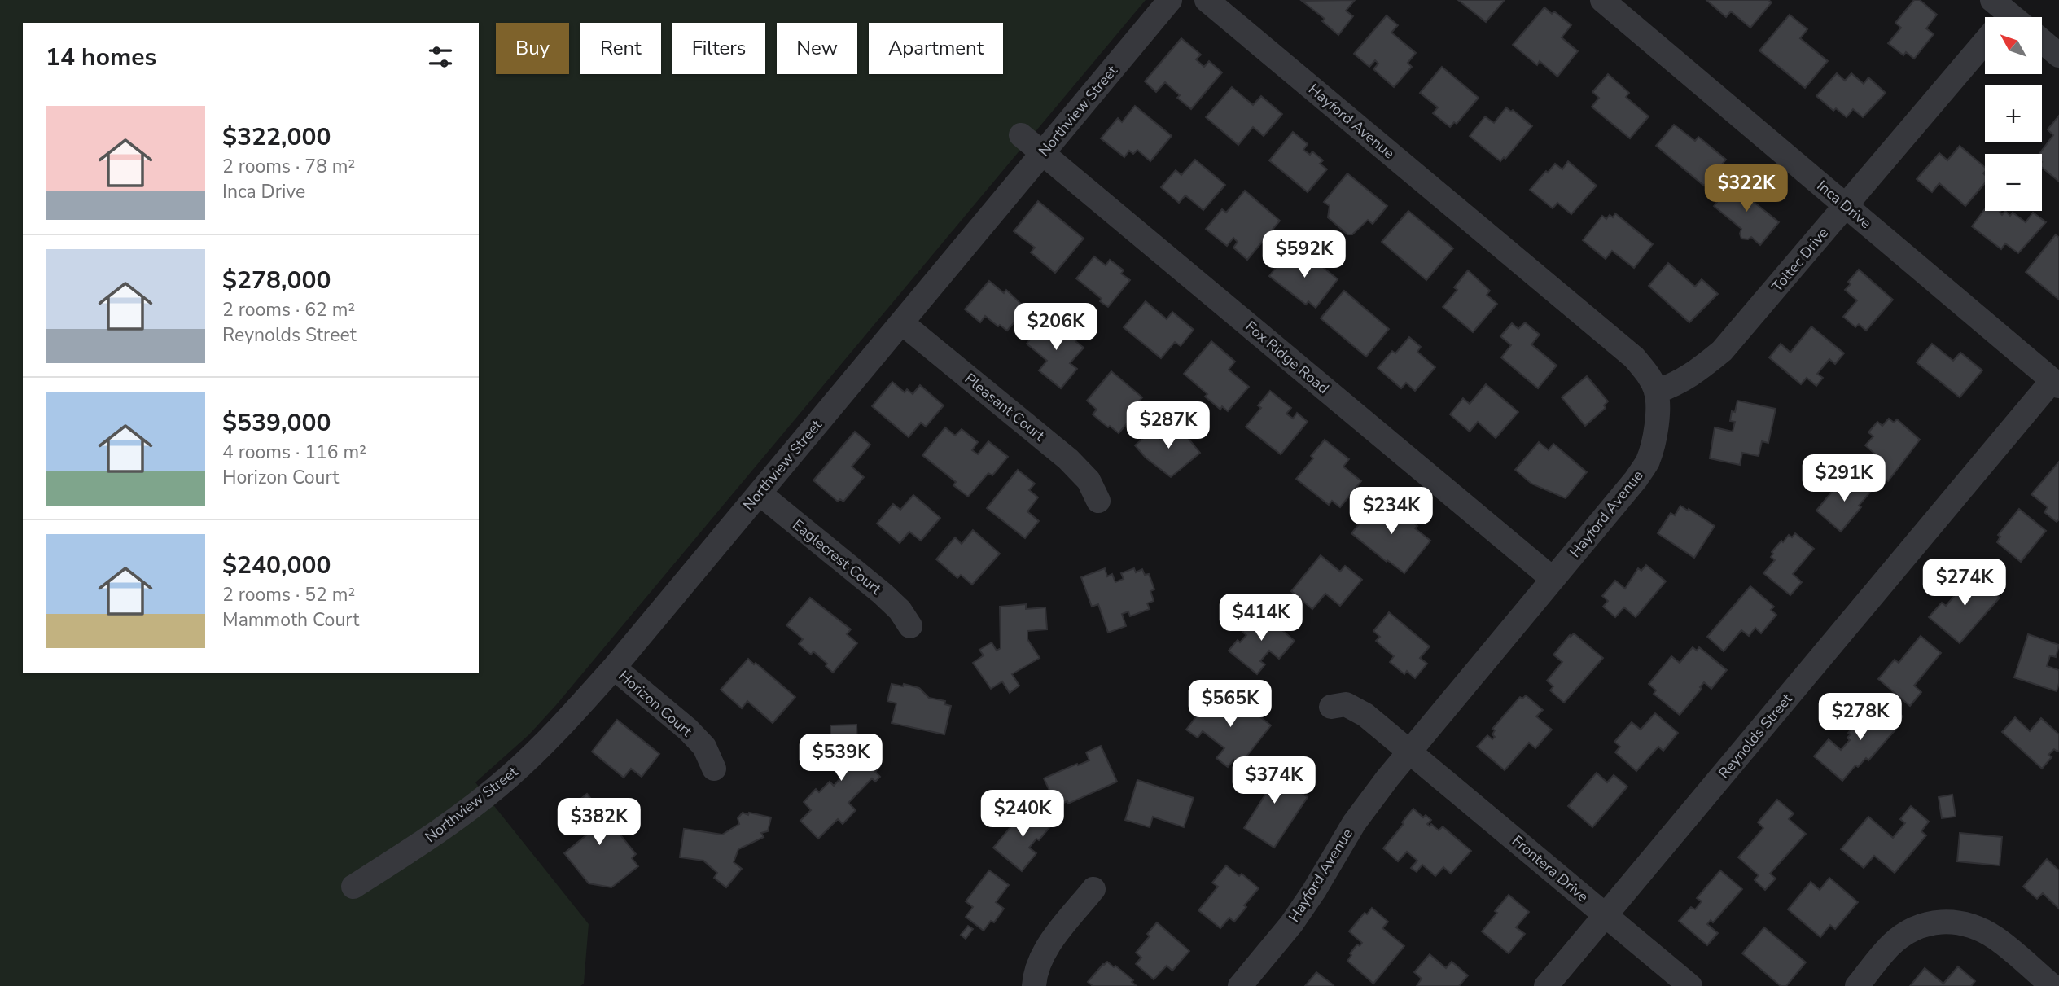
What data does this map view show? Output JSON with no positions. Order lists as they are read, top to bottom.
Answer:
{
  "streets": {
    "street": [
      "Northview Street",
      "Hayford Avenue",
      "Inca Drive",
      "Toltec Drive",
      "Fox Ridge Road",
      "Pleasant Court",
      "Eaglecrest Court",
      "Horizon Court",
      "Reynolds Street",
      "Frontera Drive"
    ]
  },
  "crossings": [
    ["Northview Street", "Fox Ridge Road"],
    ["Northview Street", "Pleasant Court"],
    ["Northview Street", "Eaglecrest Court"],
    ["Northview Street", "Horizon Court"],
    ["Hayford Avenue", "Toltec Drive"],
    ["Hayford Avenue", "Fox Ridge Road"],
    ["Hayford Avenue", "Frontera Drive"],
    ["Inca Drive", "Toltec Drive"],
    ["Inca Drive", "Reynolds Street"],
    ["Reynolds Street", "Frontera Drive"]
  ],
  "north": "top left",
  "page": {
    "map_buttons": ["+", "−"],
    "chip": [
      "Buy",
      "Rent",
      "Filters",
      "New",
      "Apartment"
    ],
    "heading": "14 homes",
    "list": [
      {
        "name": "$322,000",
        "note": "2 rooms · 78 m² · Inca Drive"
      },
      {
        "name": "$278,000",
        "note": "2 rooms · 62 m² · Reynolds Street"
      },
      {
        "name": "$539,000",
        "note": "4 rooms · 116 m² · Horizon Court"
      },
      {
        "name": "$240,000",
        "note": "2 rooms · 52 m² · Mammoth Court"
      }
    ],
    "price": [
      "$322K",
      "$592K",
      "$206K",
      "$287K",
      "$291K",
      "$234K",
      "$274K",
      "$414K",
      "$565K",
      "$278K",
      "$539K",
      "$374K",
      "$240K",
      "$382K"
    ]
  }
}
